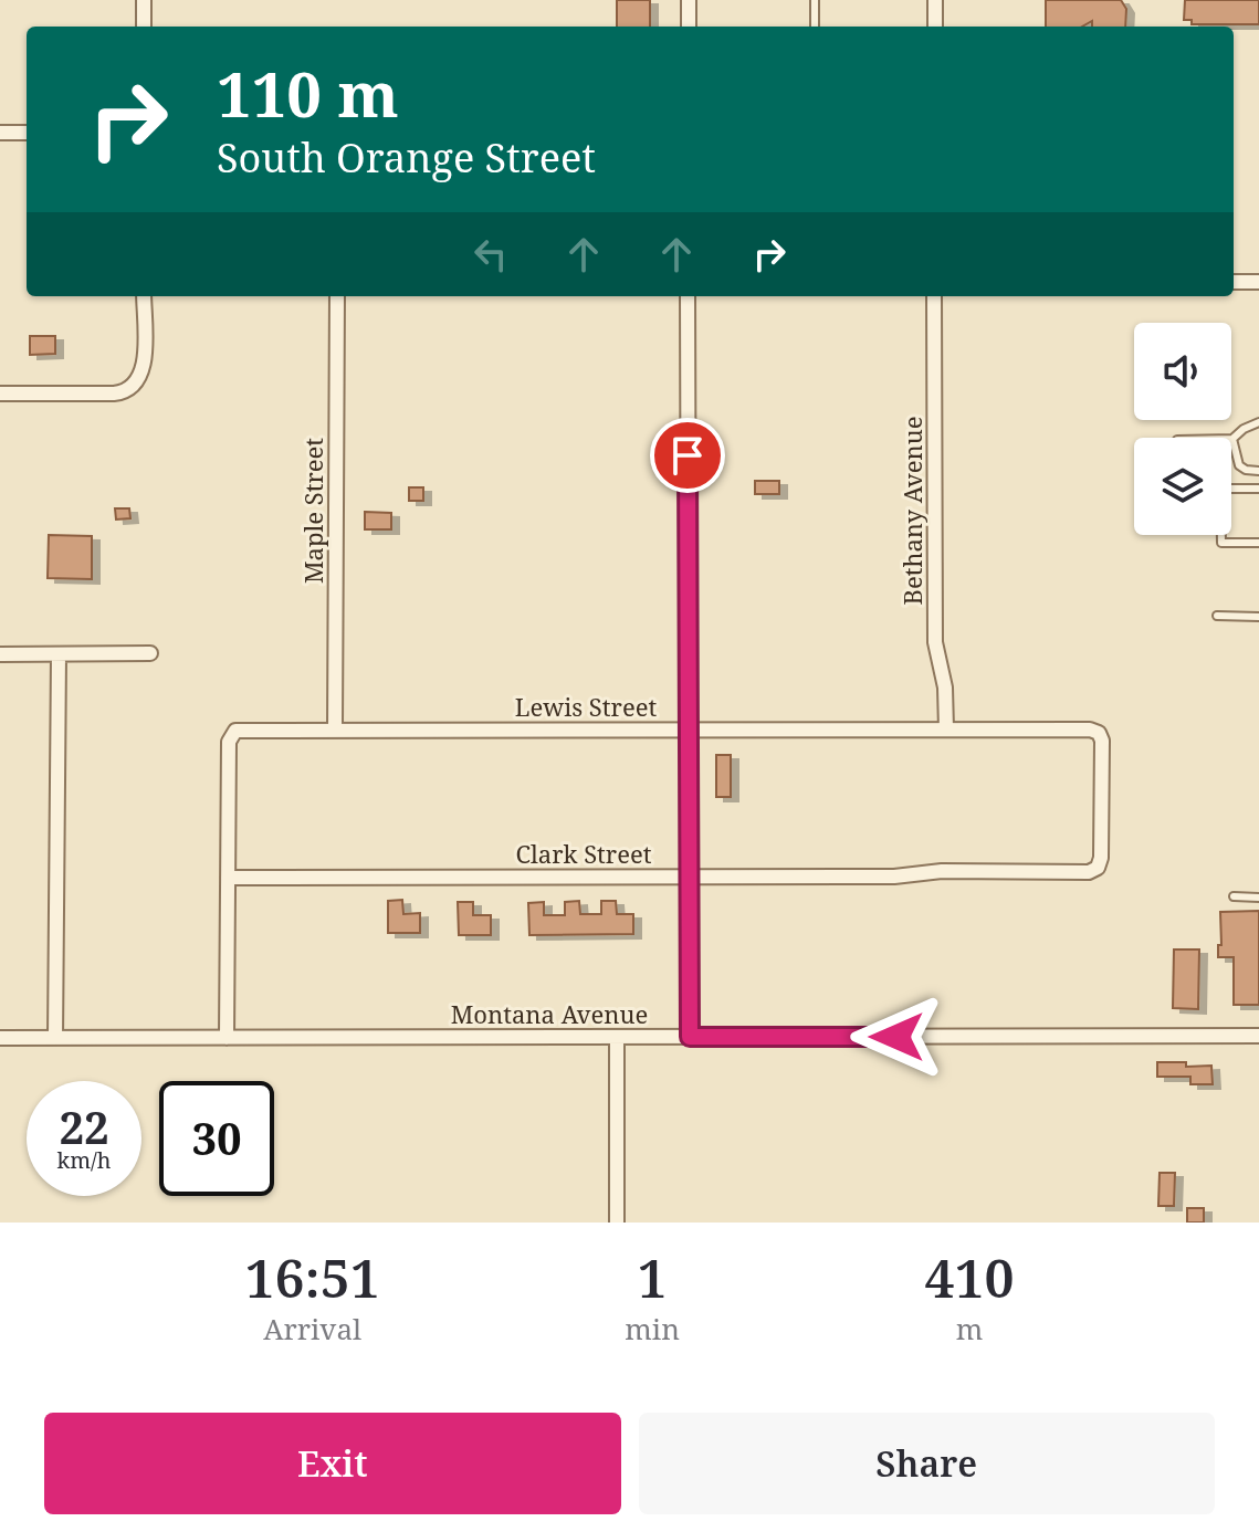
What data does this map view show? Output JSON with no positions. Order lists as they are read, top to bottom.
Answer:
{
  "streets": {
    "street": [
      "Maple Street",
      "Bethany Avenue",
      "Lewis Street",
      "Clark Street",
      "Montana Avenue"
    ]
  },
  "crossings": [
    ["Maple Street", "Lewis Street"],
    ["Bethany Avenue", "Lewis Street"],
    ["Lewis Street", "Clark Street"]
  ],
  "page": {
    "turn": ["110 m", "South Orange Street"],
    "speed": "22 km/h",
    "limit": "30",
    "eta": [
      "16:51",
      "Arrival",
      "1",
      "min",
      "410",
      "m"
    ],
    "buttons": ["Exit", "Share"]
  }
}
